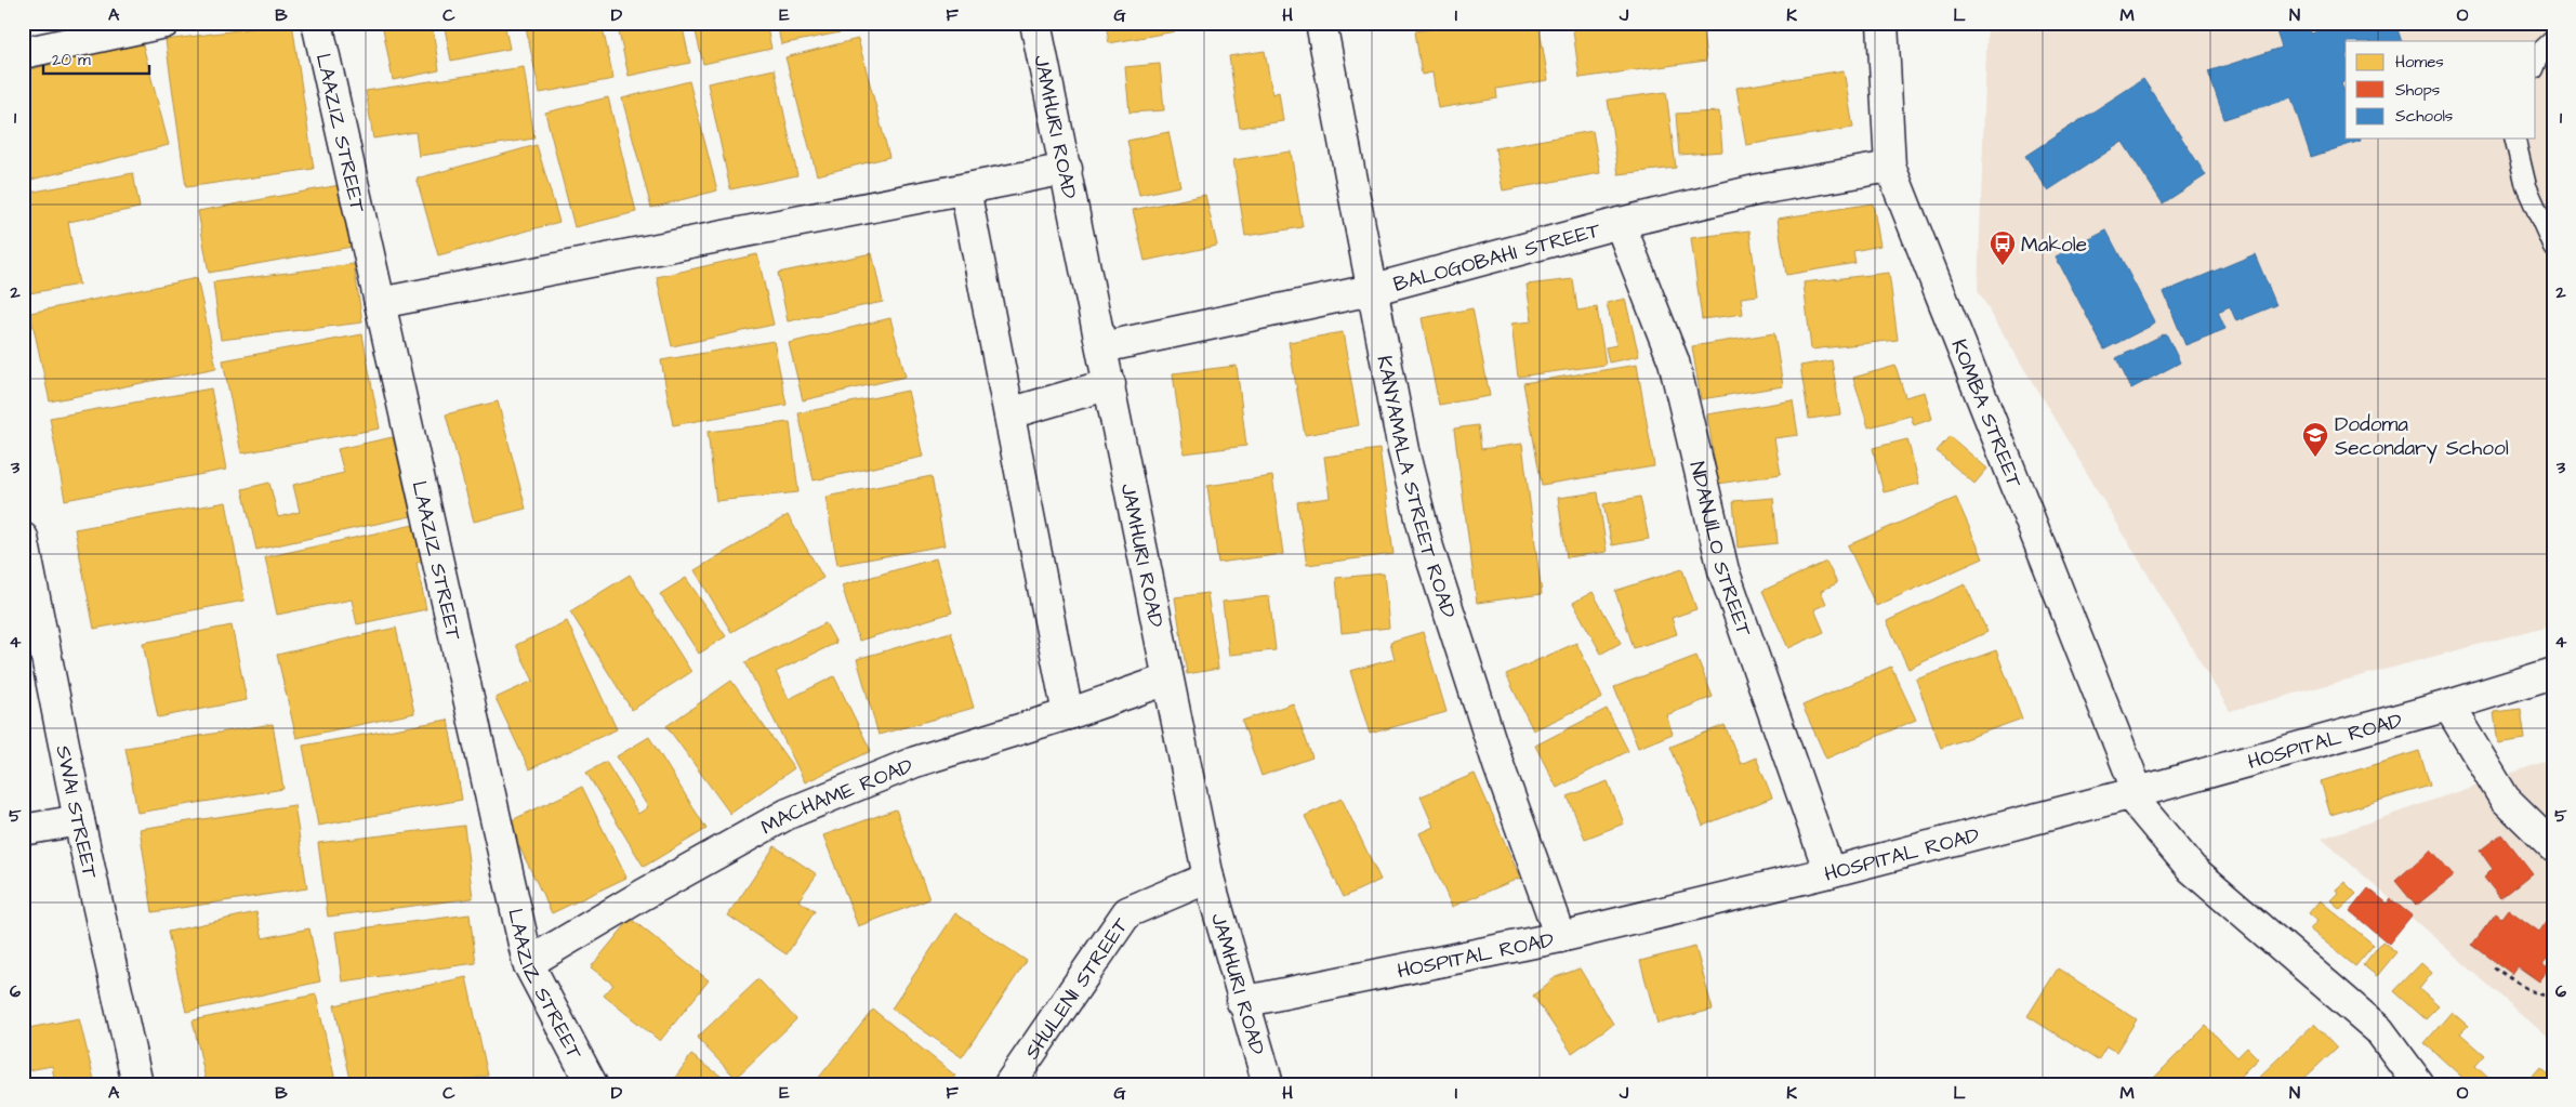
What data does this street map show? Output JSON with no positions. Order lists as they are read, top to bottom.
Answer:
{
  "streets": {
    "street": [
      "JAMHURI ROAD",
      "LAAZIZ STREET",
      "BALOGOBAHI STREET",
      "KOMBA STREET",
      "KANYAMALA STREET ROAD",
      "NDANJÍLO STREET",
      "HOSPITAL ROAD",
      "MACHAME ROAD",
      "SWAI STREET",
      "SHULENI STREET"
    ]
  },
  "crossings": [
    ["JAMHURI ROAD", "BALOGOBAHI STREET"],
    ["JAMHURI ROAD", "HOSPITAL ROAD"],
    ["JAMHURI ROAD", "MACHAME ROAD"],
    ["JAMHURI ROAD", "SHULENI STREET"],
    ["LAAZIZ STREET", "MACHAME ROAD"],
    ["BALOGOBAHI STREET", "KOMBA STREET"],
    ["BALOGOBAHI STREET", "KANYAMALA STREET ROAD"],
    ["BALOGOBAHI STREET", "NDANJÍLO STREET"],
    ["KOMBA STREET", "HOSPITAL ROAD"],
    ["KANYAMALA STREET ROAD", "HOSPITAL ROAD"],
    ["NDANJÍLO STREET", "HOSPITAL ROAD"]
  ],
  "places": {
    "bus stop": ["Makole"],
    "school or university": ["Dodoma Secondary School"]
  },
  "legend": ["Homes", "Shops", "Schools"],
  "scale_bar": "20 m",
  "grid": {
    "columns": [
      "A",
      "B",
      "C",
      "D",
      "E",
      "F",
      "G",
      "H",
      "I",
      "J",
      "K",
      "L",
      "M",
      "N",
      "O"
    ],
    "rows": [
      "1",
      "2",
      "3",
      "4",
      "5",
      "6"
    ]
  }
}
